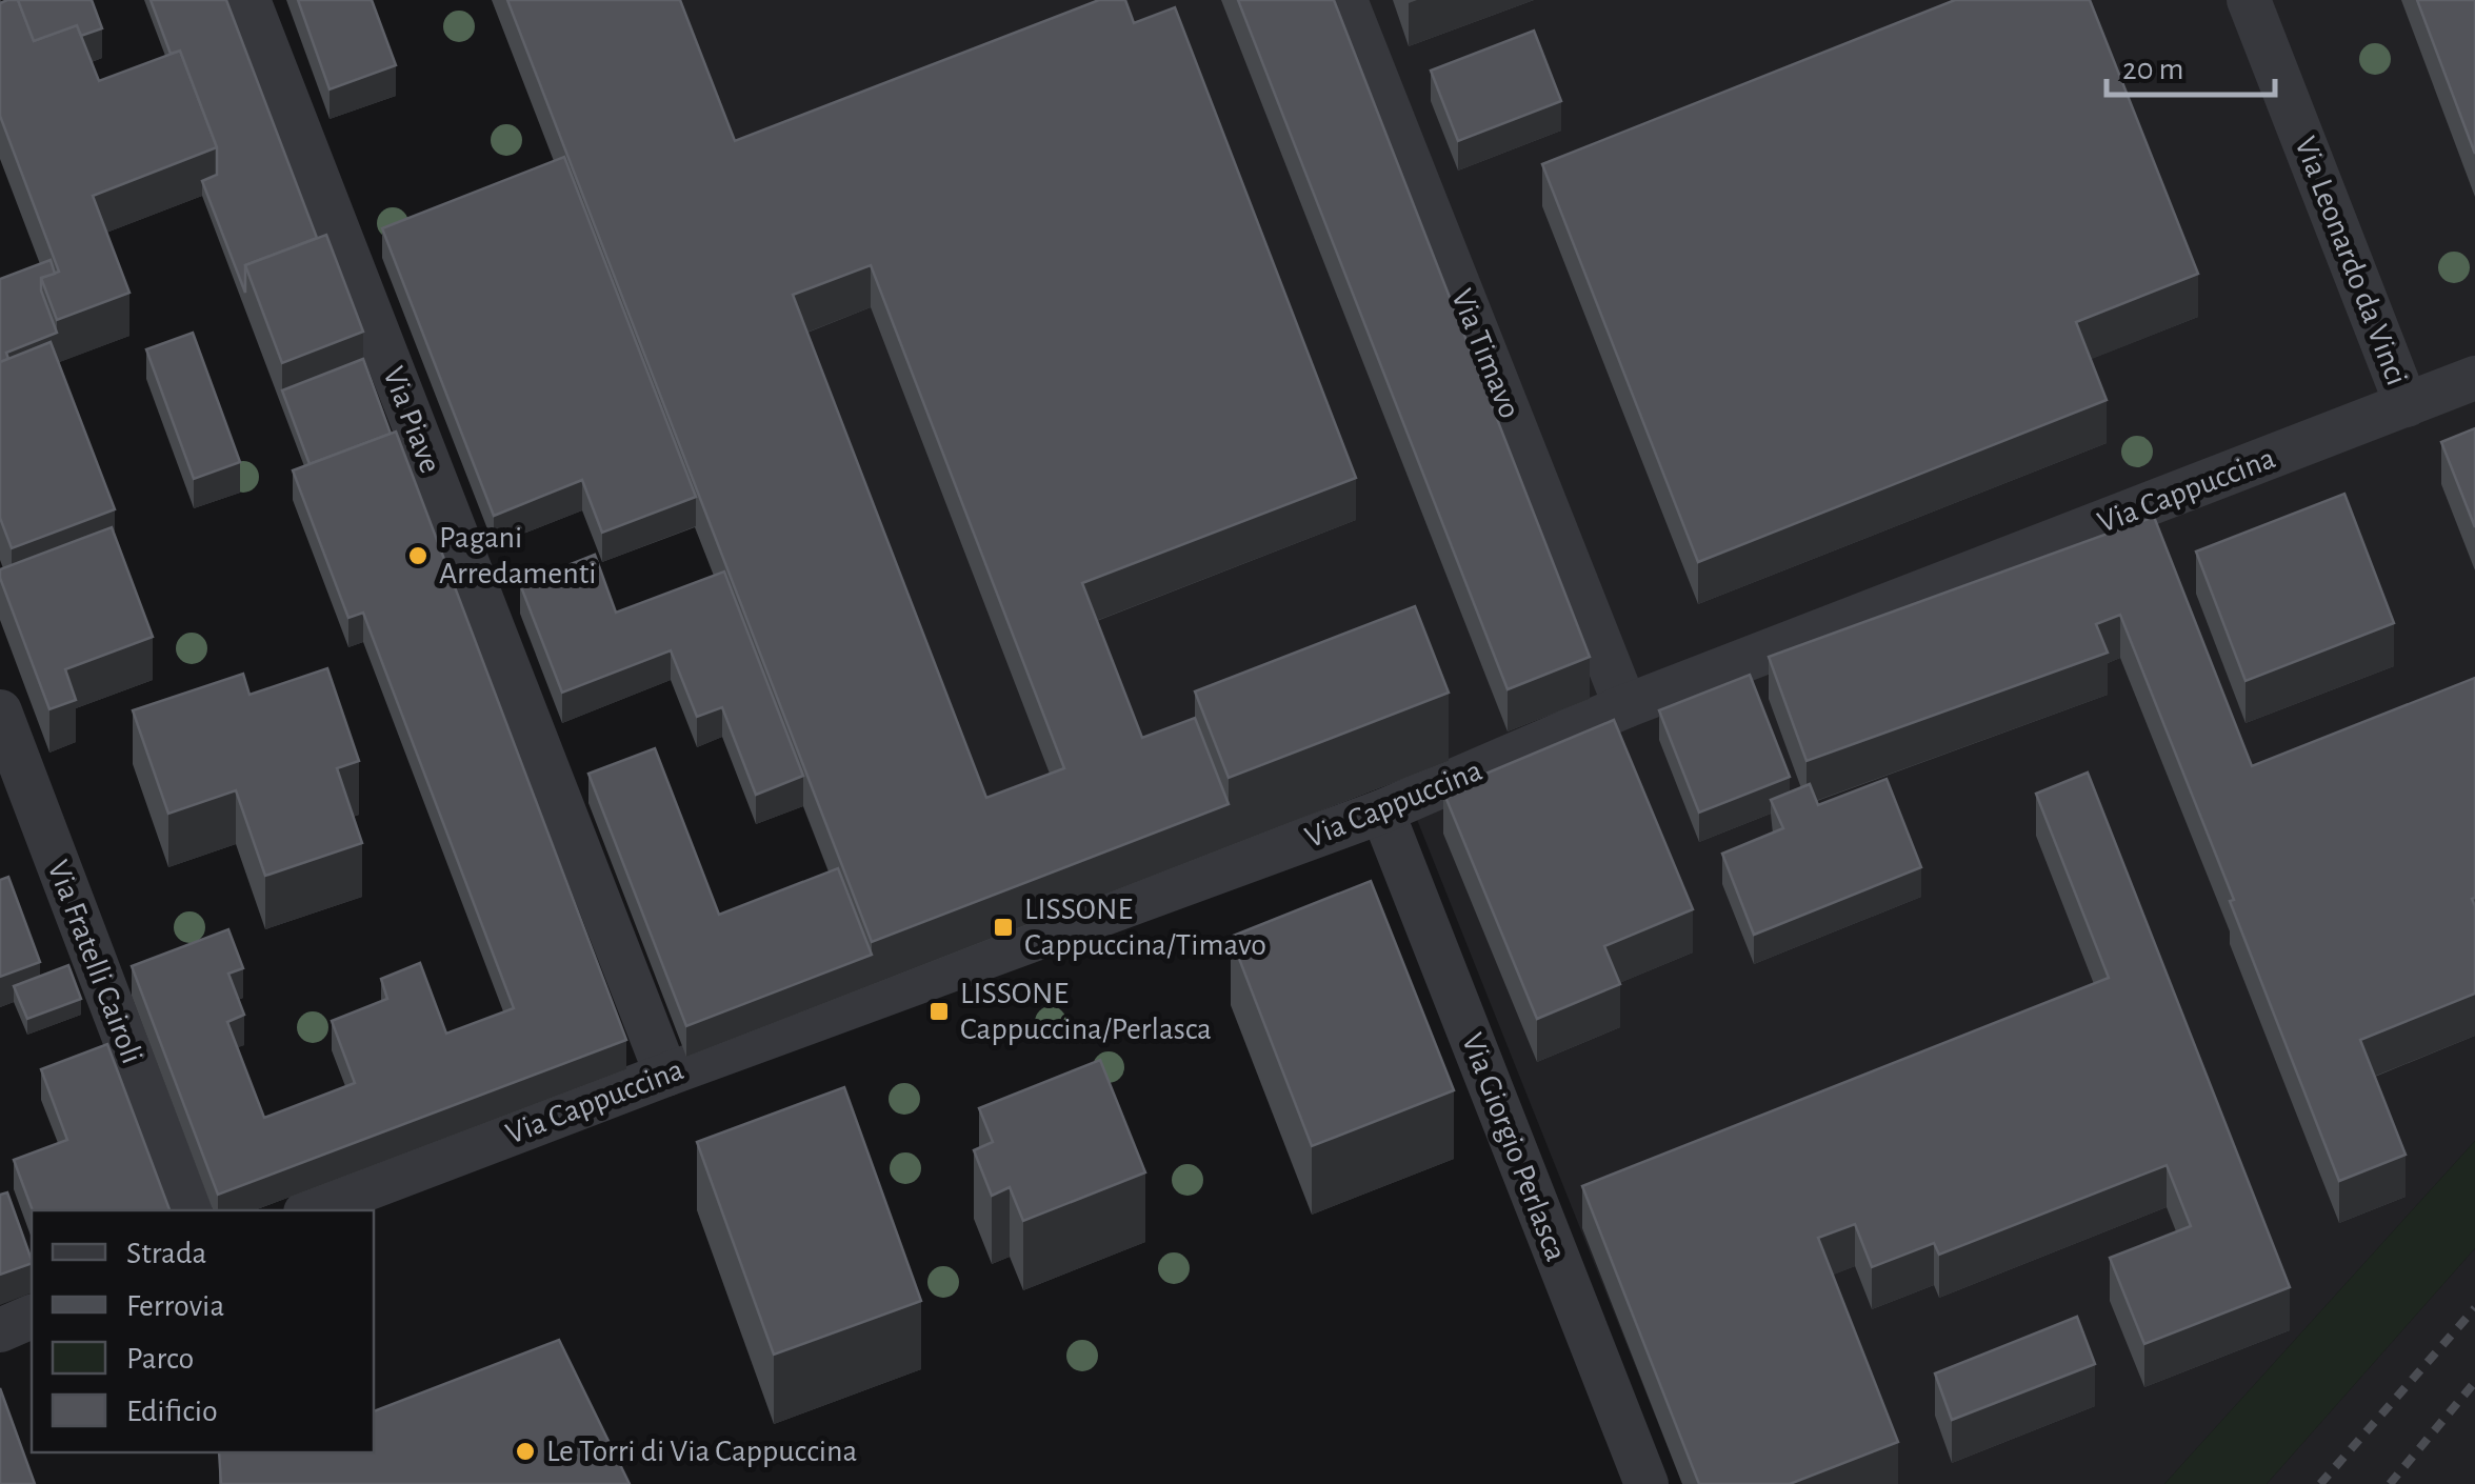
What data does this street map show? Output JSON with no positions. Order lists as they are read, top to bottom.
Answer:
{
  "streets": {
    "street": [
      "Via Leonardo da Vinci",
      "Via Timavo",
      "Via Piave",
      "Via Cappuccina",
      "Via Fratelli Cairoli",
      "Via Giorgio Perlasca"
    ]
  },
  "crossings": [
    ["Via Leonardo da Vinci", "Via Cappuccina"],
    ["Via Timavo", "Via Cappuccina"],
    ["Via Piave", "Via Cappuccina"],
    ["Via Cappuccina", "Via Giorgio Perlasca"]
  ],
  "places": {
    "other": ["Pagani Arredamenti", "Le Torri di Via Cappuccina"],
    "transit": ["LISSONE Cappuccina/Timavo", "LISSONE Cappuccina/Perlasca"]
  },
  "legend": [
    "Strada",
    "Ferrovia",
    "Parco",
    "Edificio"
  ],
  "scale_bar": "20 m"
}
